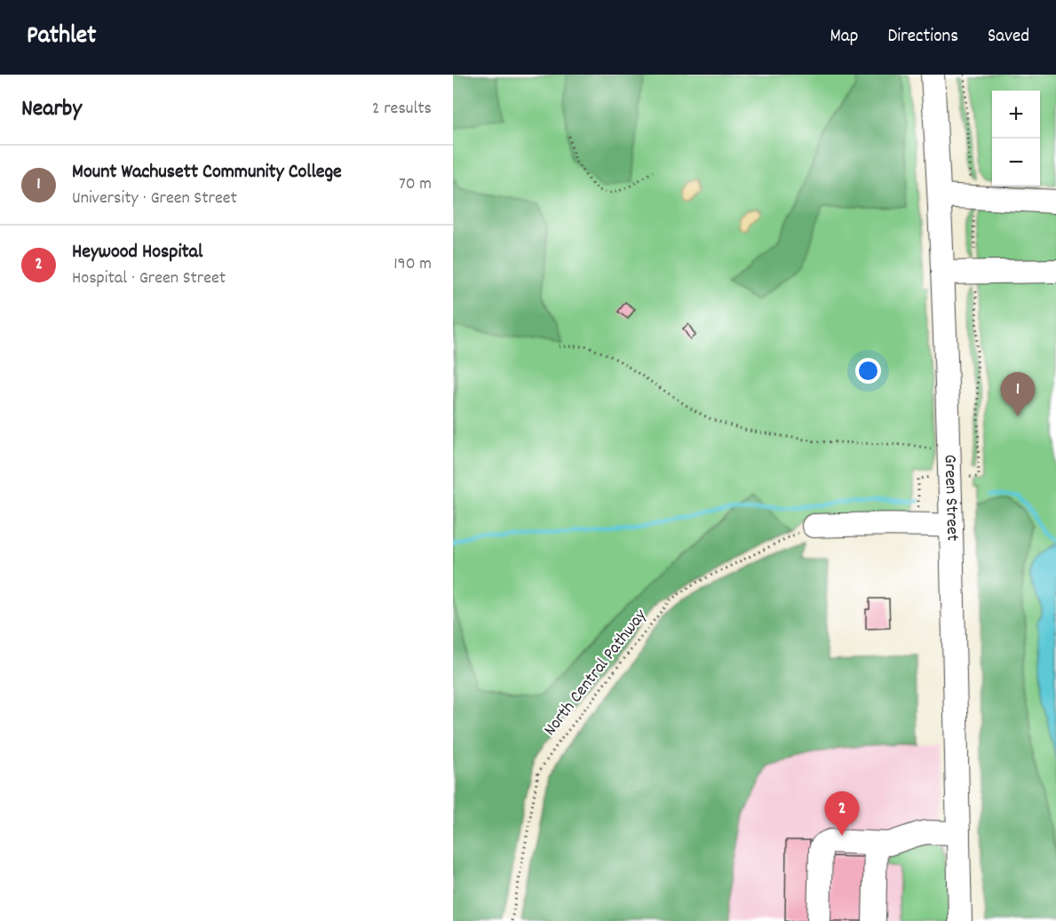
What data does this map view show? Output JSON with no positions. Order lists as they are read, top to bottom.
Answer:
{
  "streets": {
    "street": ["Green Street"],
    "path": ["North Central Pathway"]
  },
  "page": {
    "header": "Pathlet",
    "nav": ["Map", "Directions", "Saved"],
    "heading": ["Nearby", "2 results"],
    "map_buttons": ["+", "−"],
    "list": [
      {
        "mark": "1",
        "name": "Mount Wachusett Community College",
        "note": "University · Green Street",
        "value": "70 m"
      },
      {
        "mark": "2",
        "name": "Heywood Hospital",
        "note": "Hospital · Green Street",
        "value": "190 m"
      }
    ],
    "pins": ["1", "2"]
  }
}
